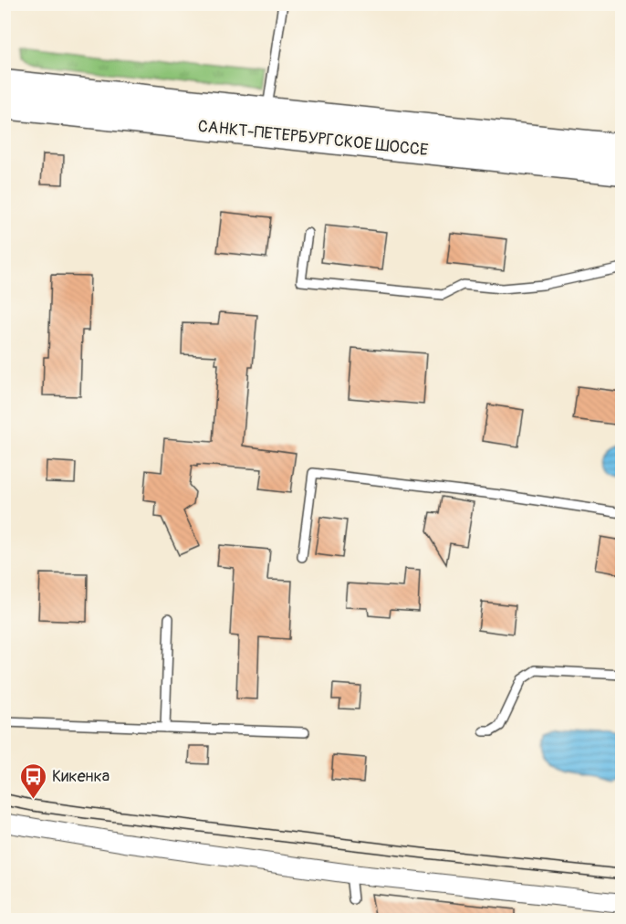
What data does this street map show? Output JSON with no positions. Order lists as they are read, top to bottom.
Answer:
{
  "streets": {
    "main road": ["САНКТ-ПЕТЕРБУРГСКОЕ ШОССЕ"]
  },
  "places": {
    "bus stop": ["Кикенка"]
  }
}
